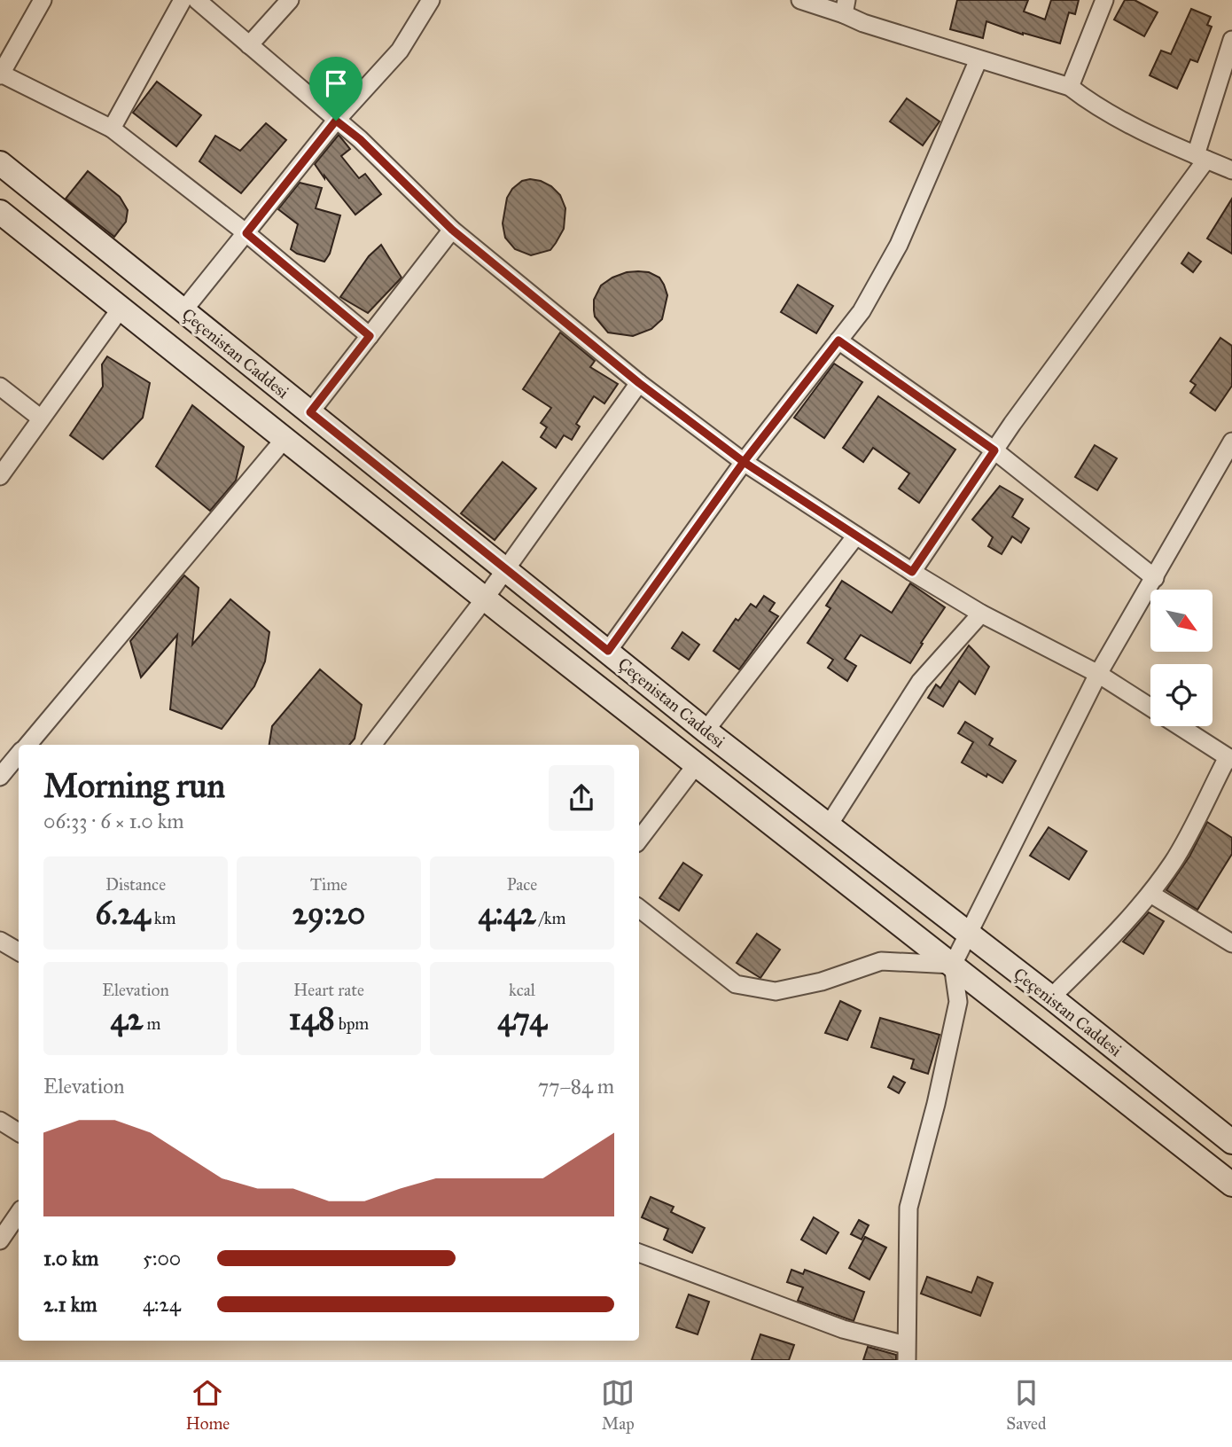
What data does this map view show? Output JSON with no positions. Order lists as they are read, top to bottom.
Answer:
{
  "streets": {
    "main road": ["Çeçenistan Caddesi"]
  },
  "north": "bottom right",
  "page": {
    "heading": ["Morning run", "06:33 · 6 × 1.0 km"],
    "stats": [
      ["Distance", "6.24 km"],
      ["Time", "29:20"],
      ["Pace", "4:42 /km"],
      ["Elevation", "42 m"],
      ["Heart rate", "148 bpm"],
      ["kcal", "474"]
    ],
    "chart": ["Elevation", "77–84 m"],
    "list": [
      {
        "name": "1.0 km",
        "note": "5:00"
      },
      {
        "name": "2.1 km",
        "note": "4:24"
      }
    ],
    "tabs": ["Home", "Map", "Saved"]
  }
}
